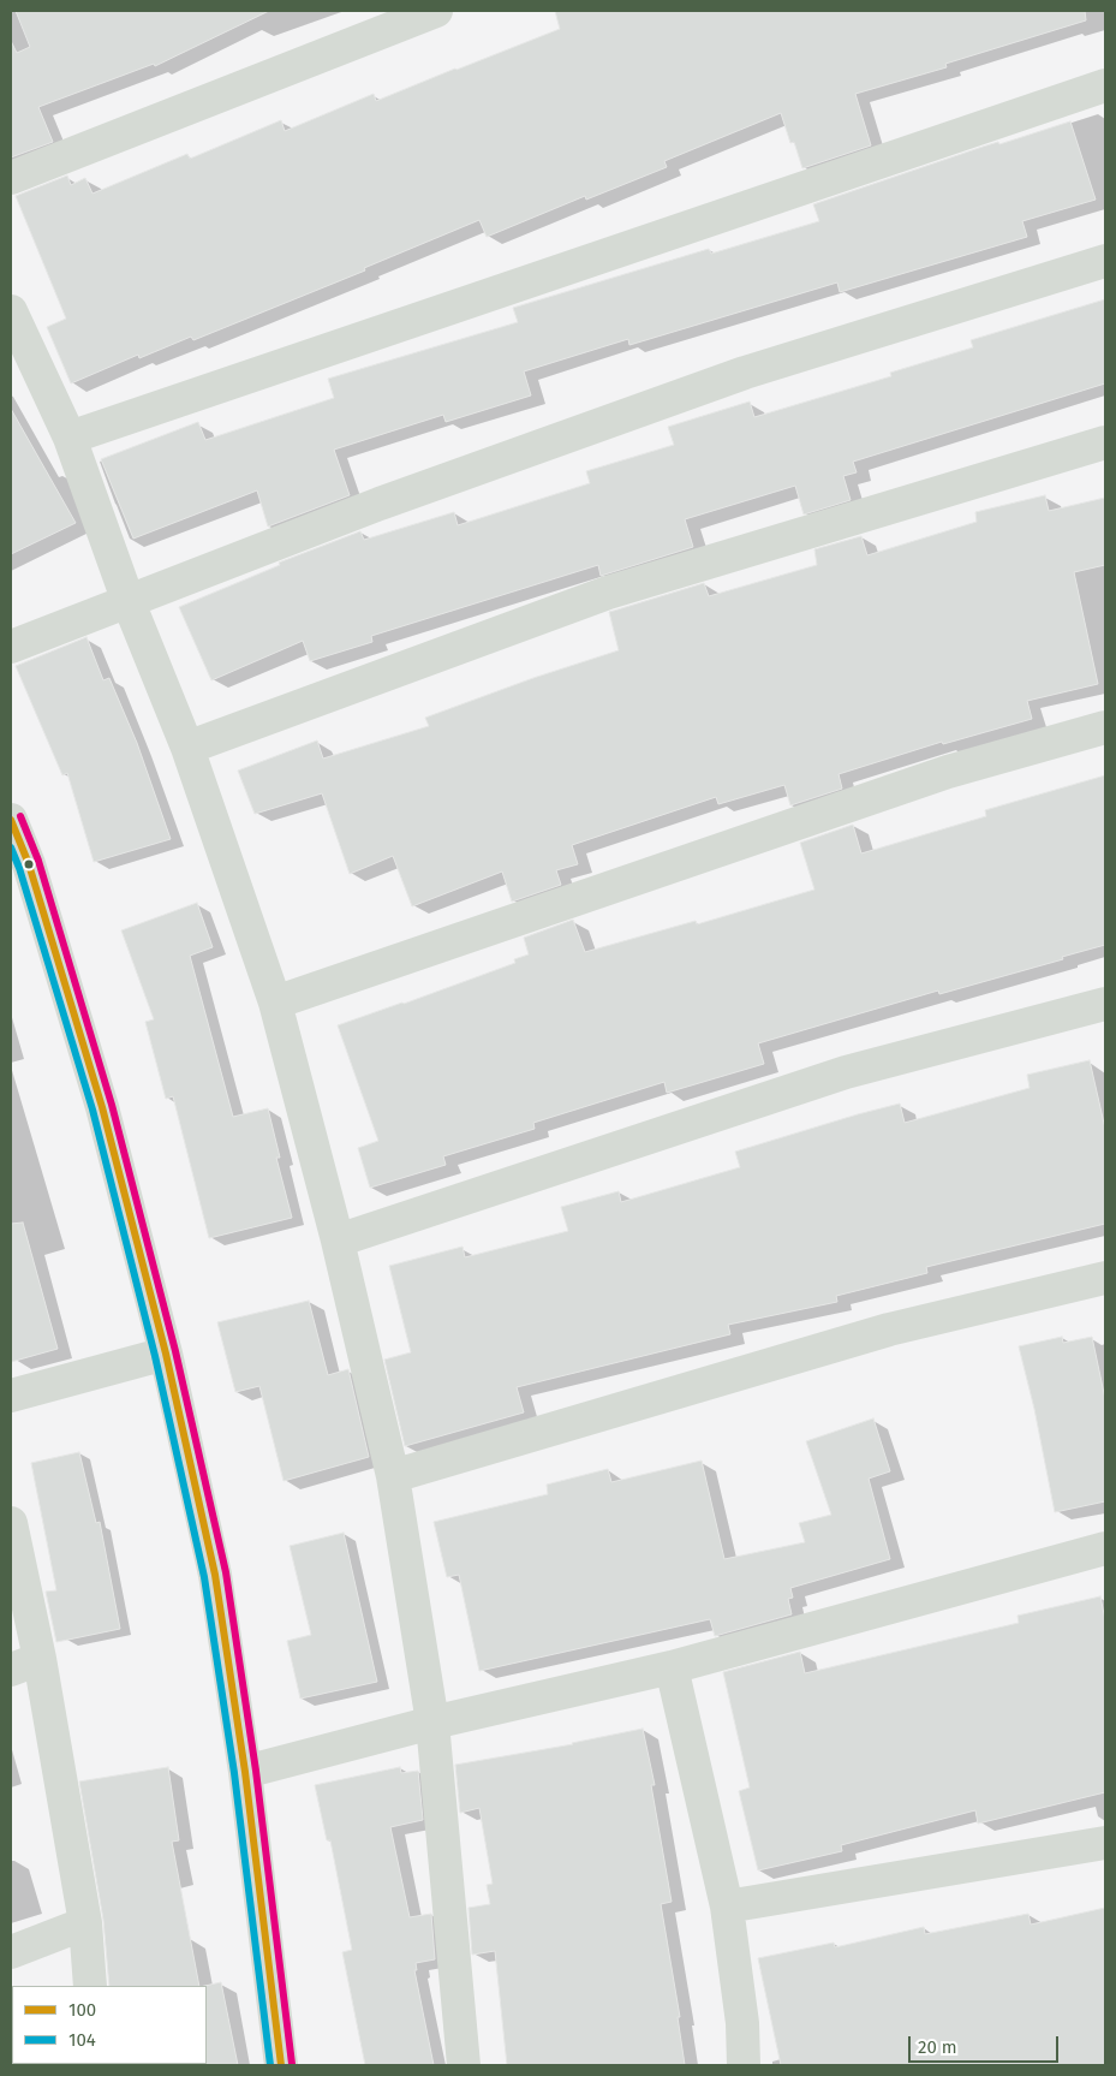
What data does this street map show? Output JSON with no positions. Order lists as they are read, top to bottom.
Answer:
{
  "lines": ["transit line 100", "transit line 104"],
  "legend": ["100", "104"],
  "scale_bar": "20 m"
}
